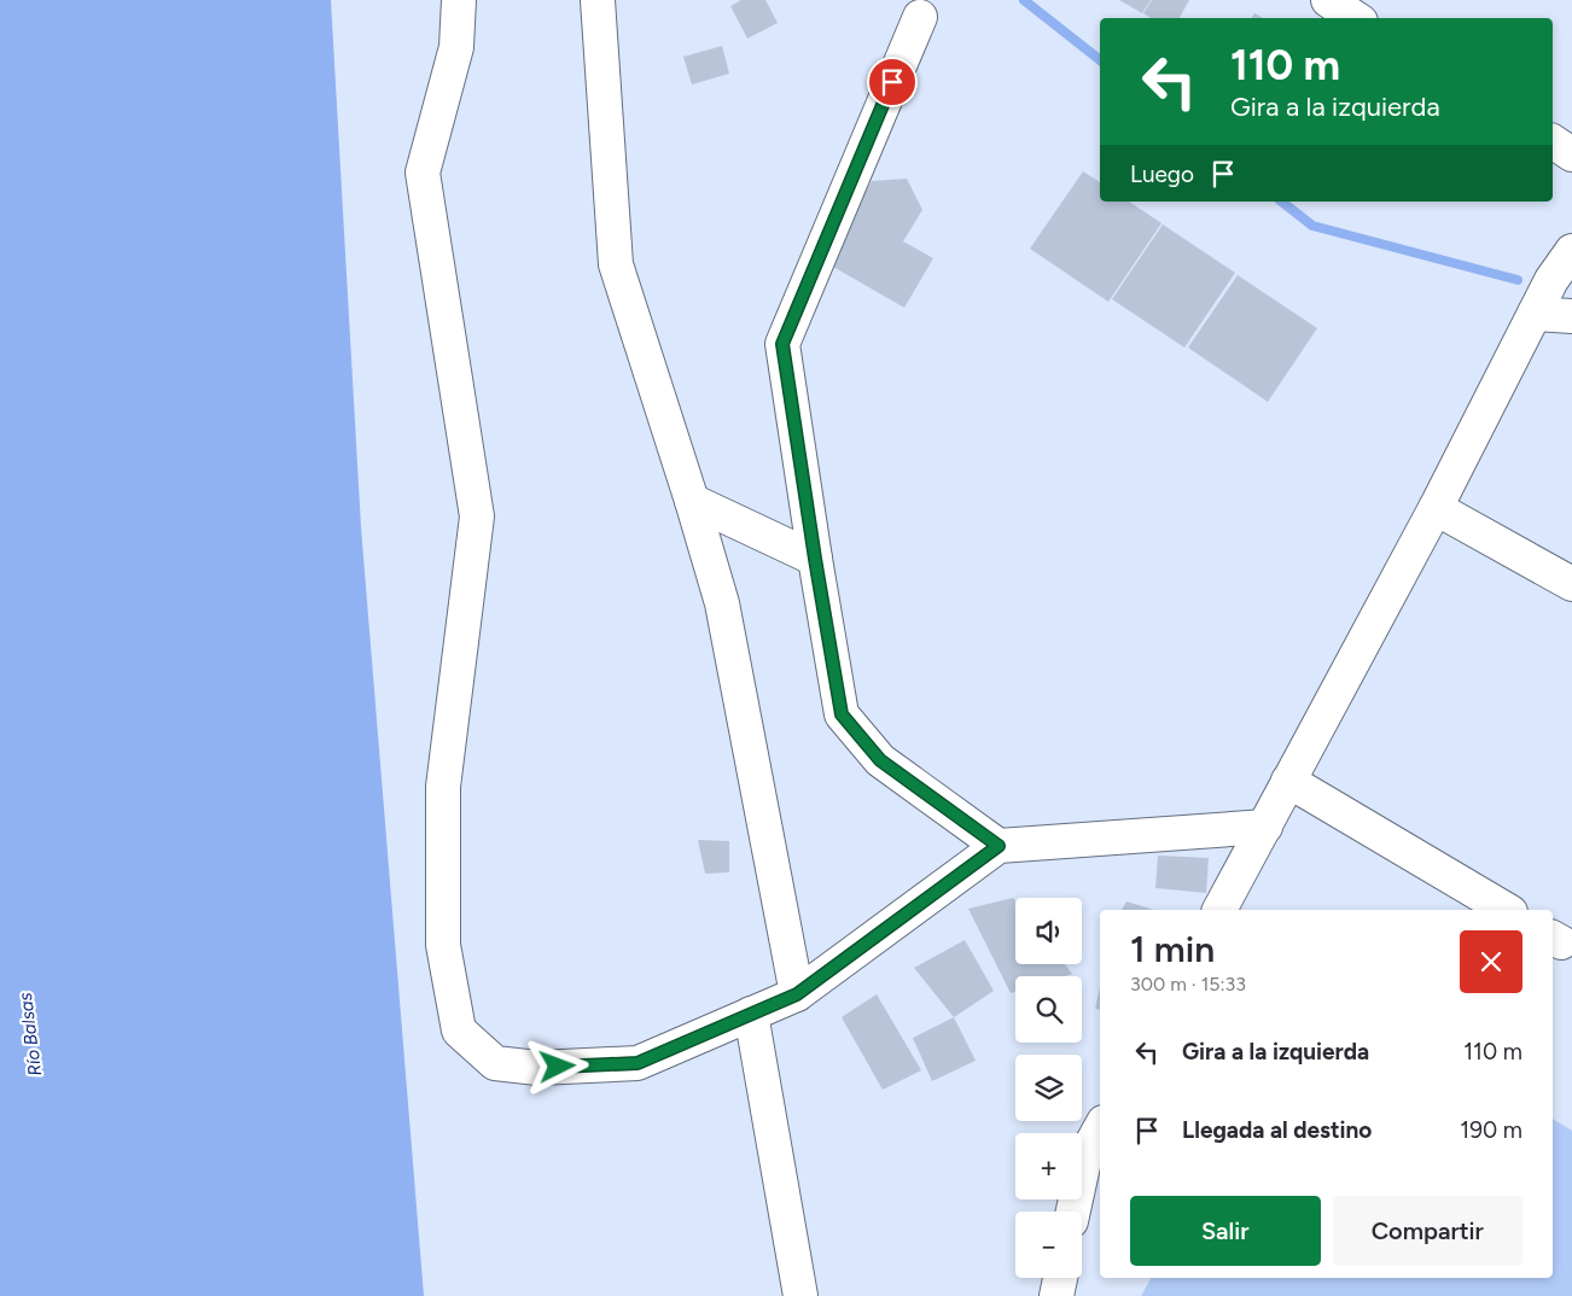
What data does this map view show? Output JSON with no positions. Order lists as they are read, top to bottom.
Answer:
{
  "water": ["Río Balsas"],
  "page": {
    "turn": ["110 m", "Gira a la izquierda"],
    "then": "Luego",
    "map_buttons": ["+", "−"],
    "heading": ["1 min", "300 m · 15:33"],
    "list": [
      {
        "name": "Gira a la izquierda",
        "value": "110 m"
      },
      {
        "name": "Llegada al destino",
        "value": "190 m"
      }
    ],
    "buttons": ["Salir", "Compartir"]
  }
}
